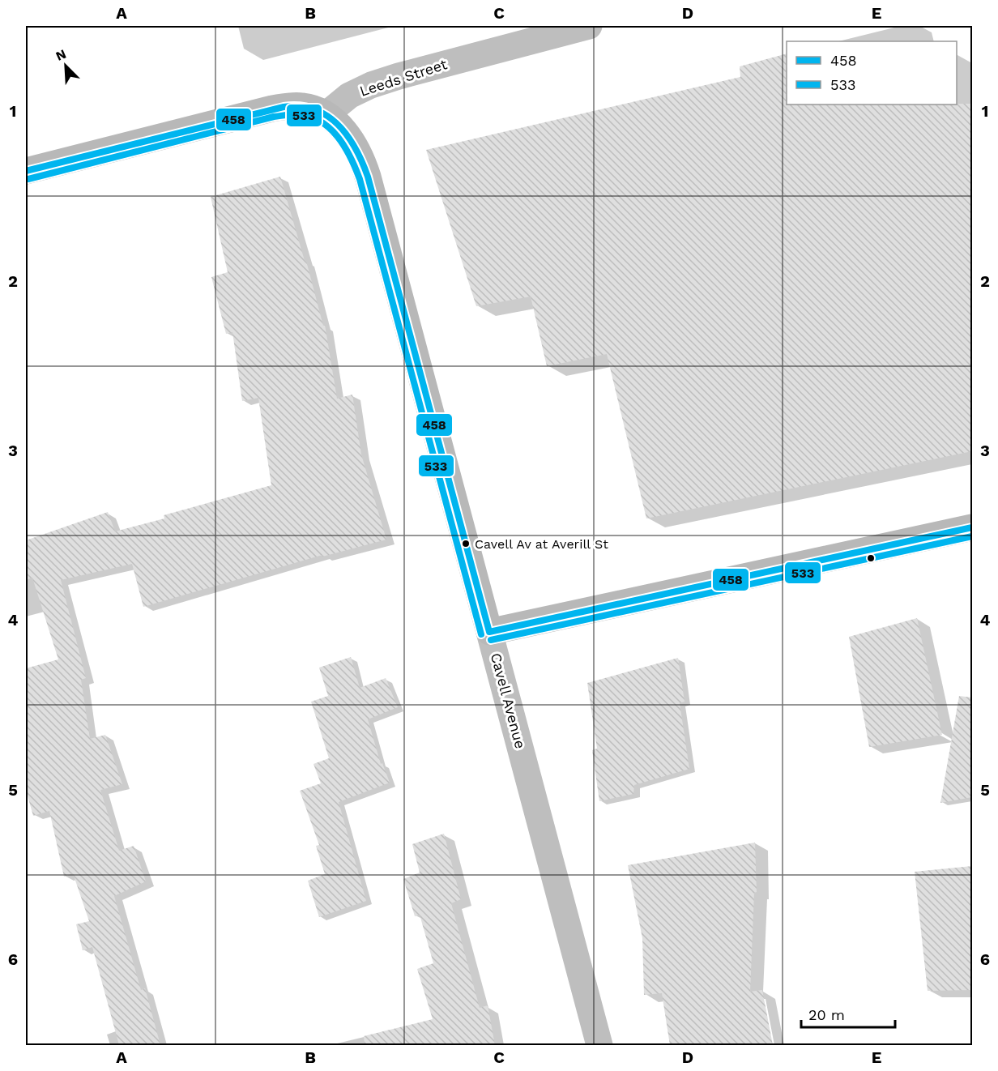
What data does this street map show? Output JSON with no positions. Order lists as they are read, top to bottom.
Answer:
{
  "streets": {
    "street": ["Leeds Street", "Cavell Avenue"]
  },
  "crossings": [
    ["Leeds Street", "Cavell Avenue"]
  ],
  "places": ["Cavell Av at Averill St"],
  "lines": ["transit line 458", "transit line 533"],
  "legend": ["458", "533"],
  "scale_bar": "20 m",
  "north": "top left",
  "grid": {
    "columns": [
      "A",
      "B",
      "C",
      "D",
      "E"
    ],
    "rows": [
      "1",
      "2",
      "3",
      "4",
      "5",
      "6"
    ]
  }
}
